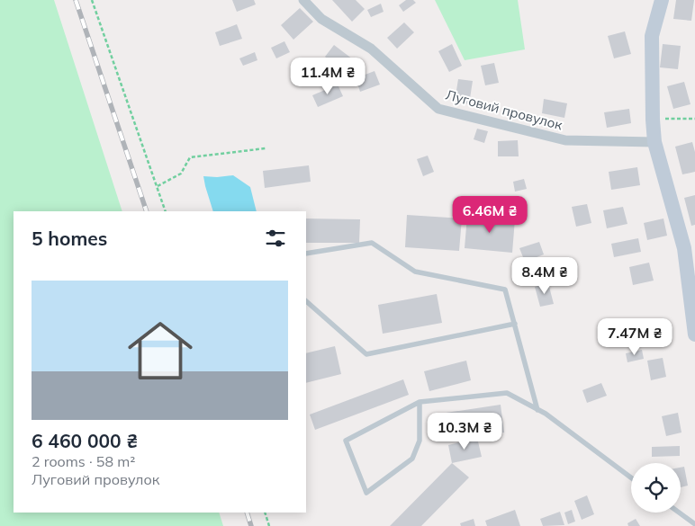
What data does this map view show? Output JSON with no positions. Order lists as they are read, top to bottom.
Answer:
{
  "streets": {
    "street": ["Луговий провулок"]
  },
  "page": {
    "price": [
      "11.4M ₴",
      "6.46M ₴",
      "8.4M ₴",
      "7.47M ₴",
      "10.3M ₴"
    ],
    "heading": "5 homes",
    "list": [
      {
        "name": "6 460 000 ₴",
        "note": "2 rooms · 58 m² · Луговий провулок"
      }
    ]
  }
}
